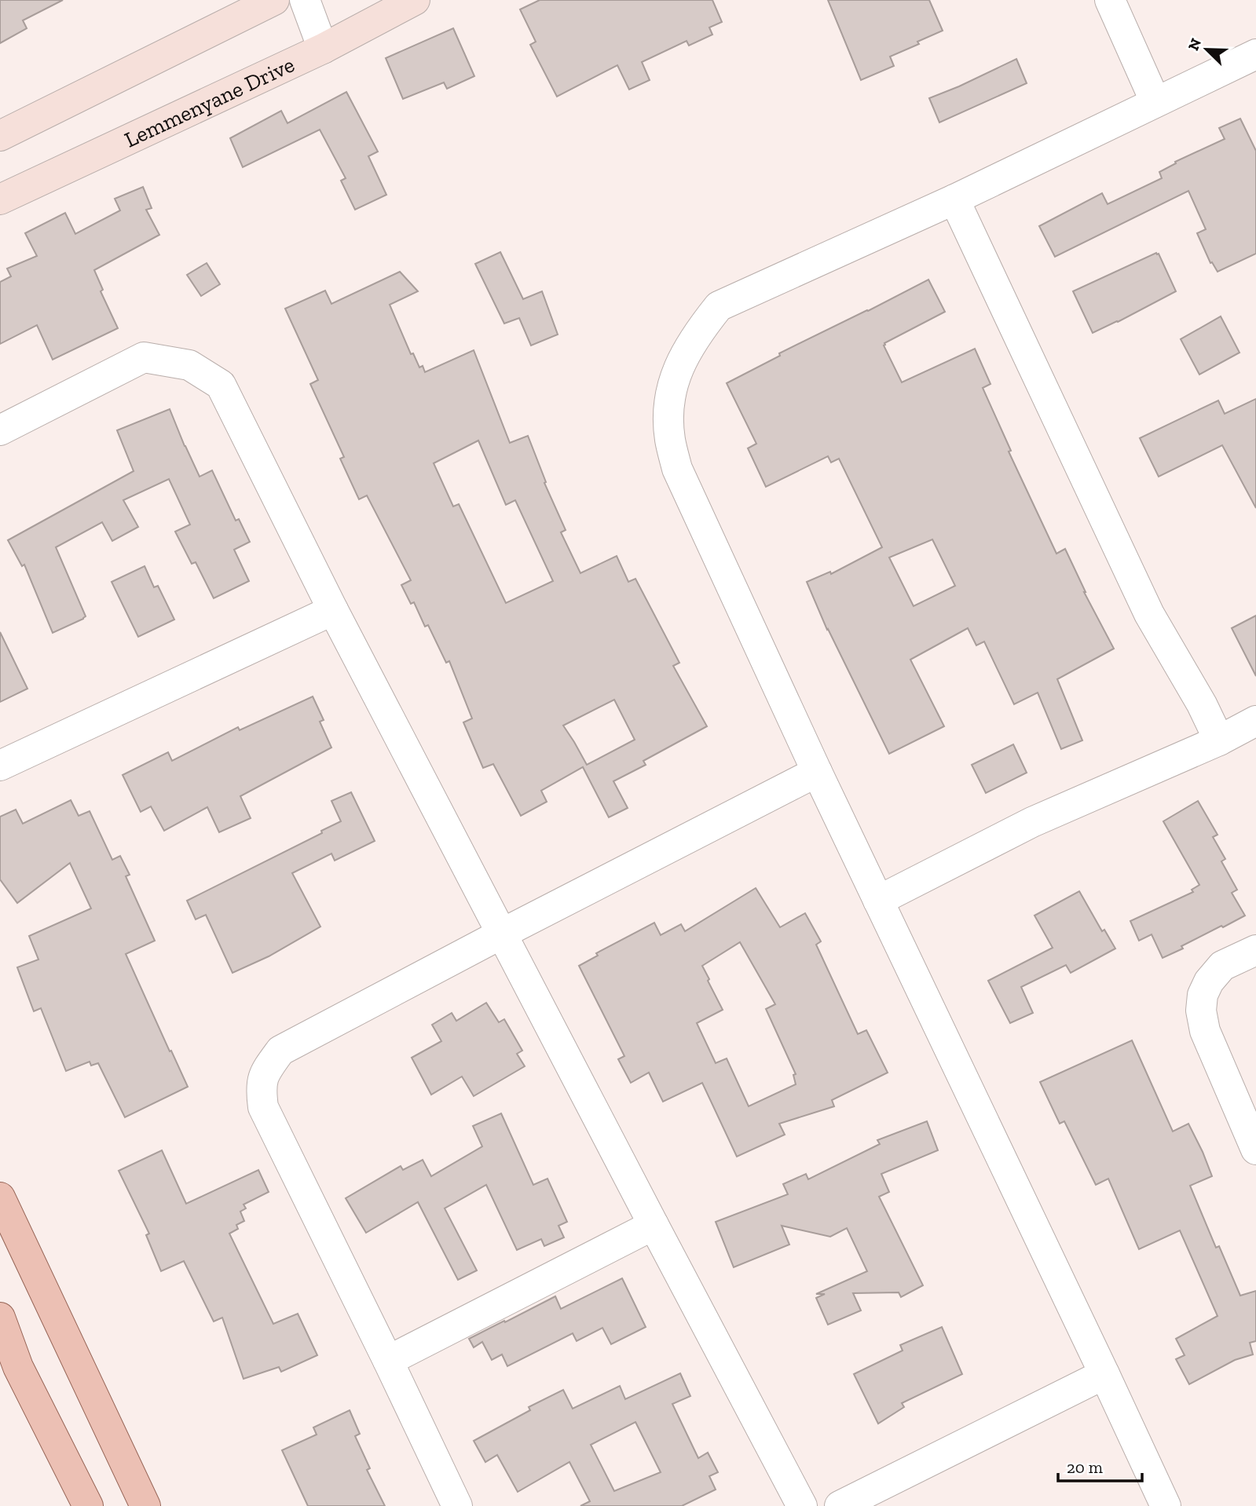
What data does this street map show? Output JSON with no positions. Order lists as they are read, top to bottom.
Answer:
{
  "streets": {
    "main road": ["Lemmenyane Drive"]
  },
  "scale_bar": "20 m",
  "north": "top left"
}
